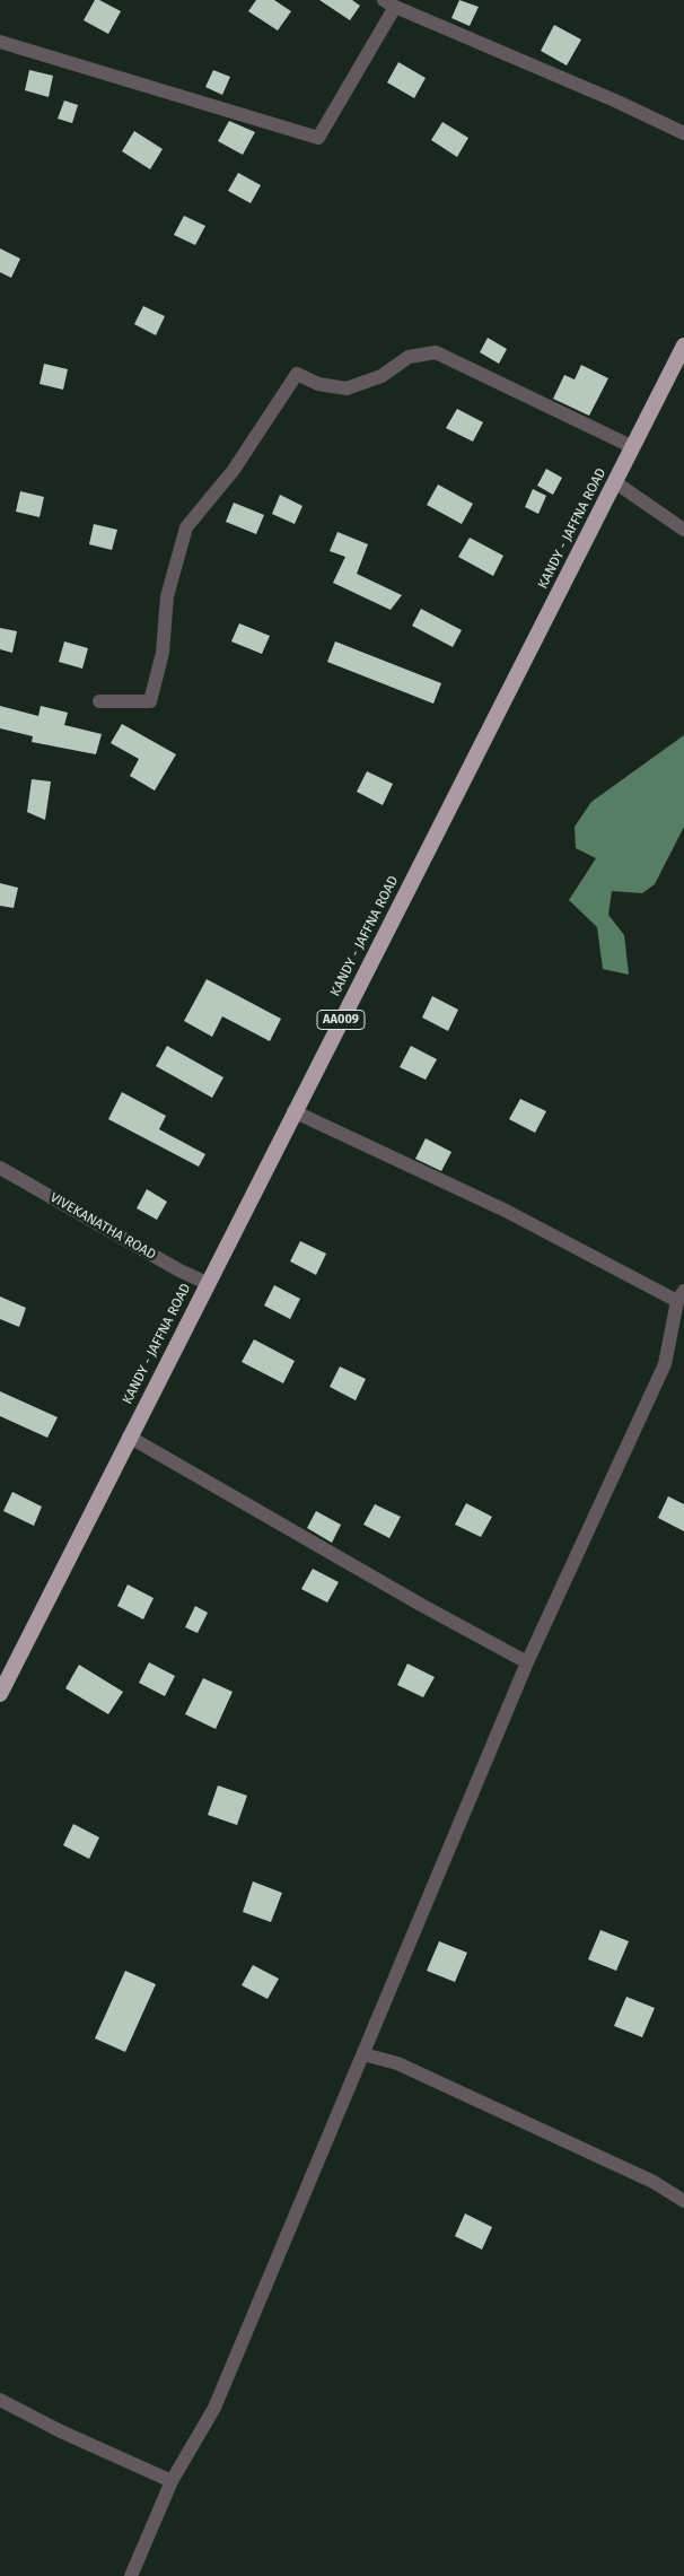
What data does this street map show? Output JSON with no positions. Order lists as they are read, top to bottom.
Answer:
{
  "streets": {
    "highway": ["KANDY - JAFFNA ROAD", "AA009"],
    "street": ["VIVEKANATHA ROAD"]
  },
  "crossings": [
    ["KANDY - JAFFNA ROAD", "VIVEKANATHA ROAD"]
  ]
}
